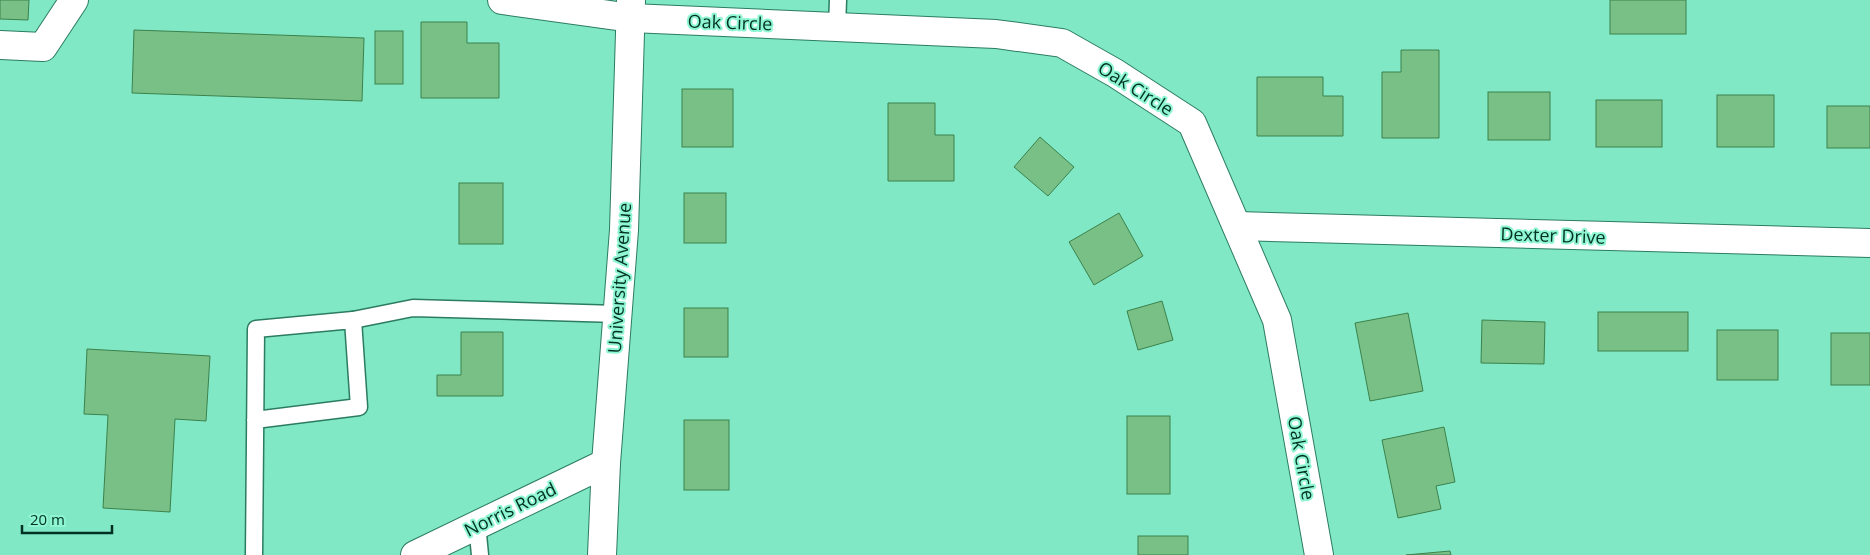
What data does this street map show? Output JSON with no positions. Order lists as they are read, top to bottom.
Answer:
{
  "streets": {
    "street": [
      "Oak Circle",
      "Dexter Drive",
      "University Avenue",
      "Norris Road"
    ]
  },
  "crossings": [
    ["Oak Circle", "Dexter Drive"],
    ["Oak Circle", "University Avenue"],
    ["University Avenue", "Norris Road"]
  ],
  "scale_bar": "20 m"
}
